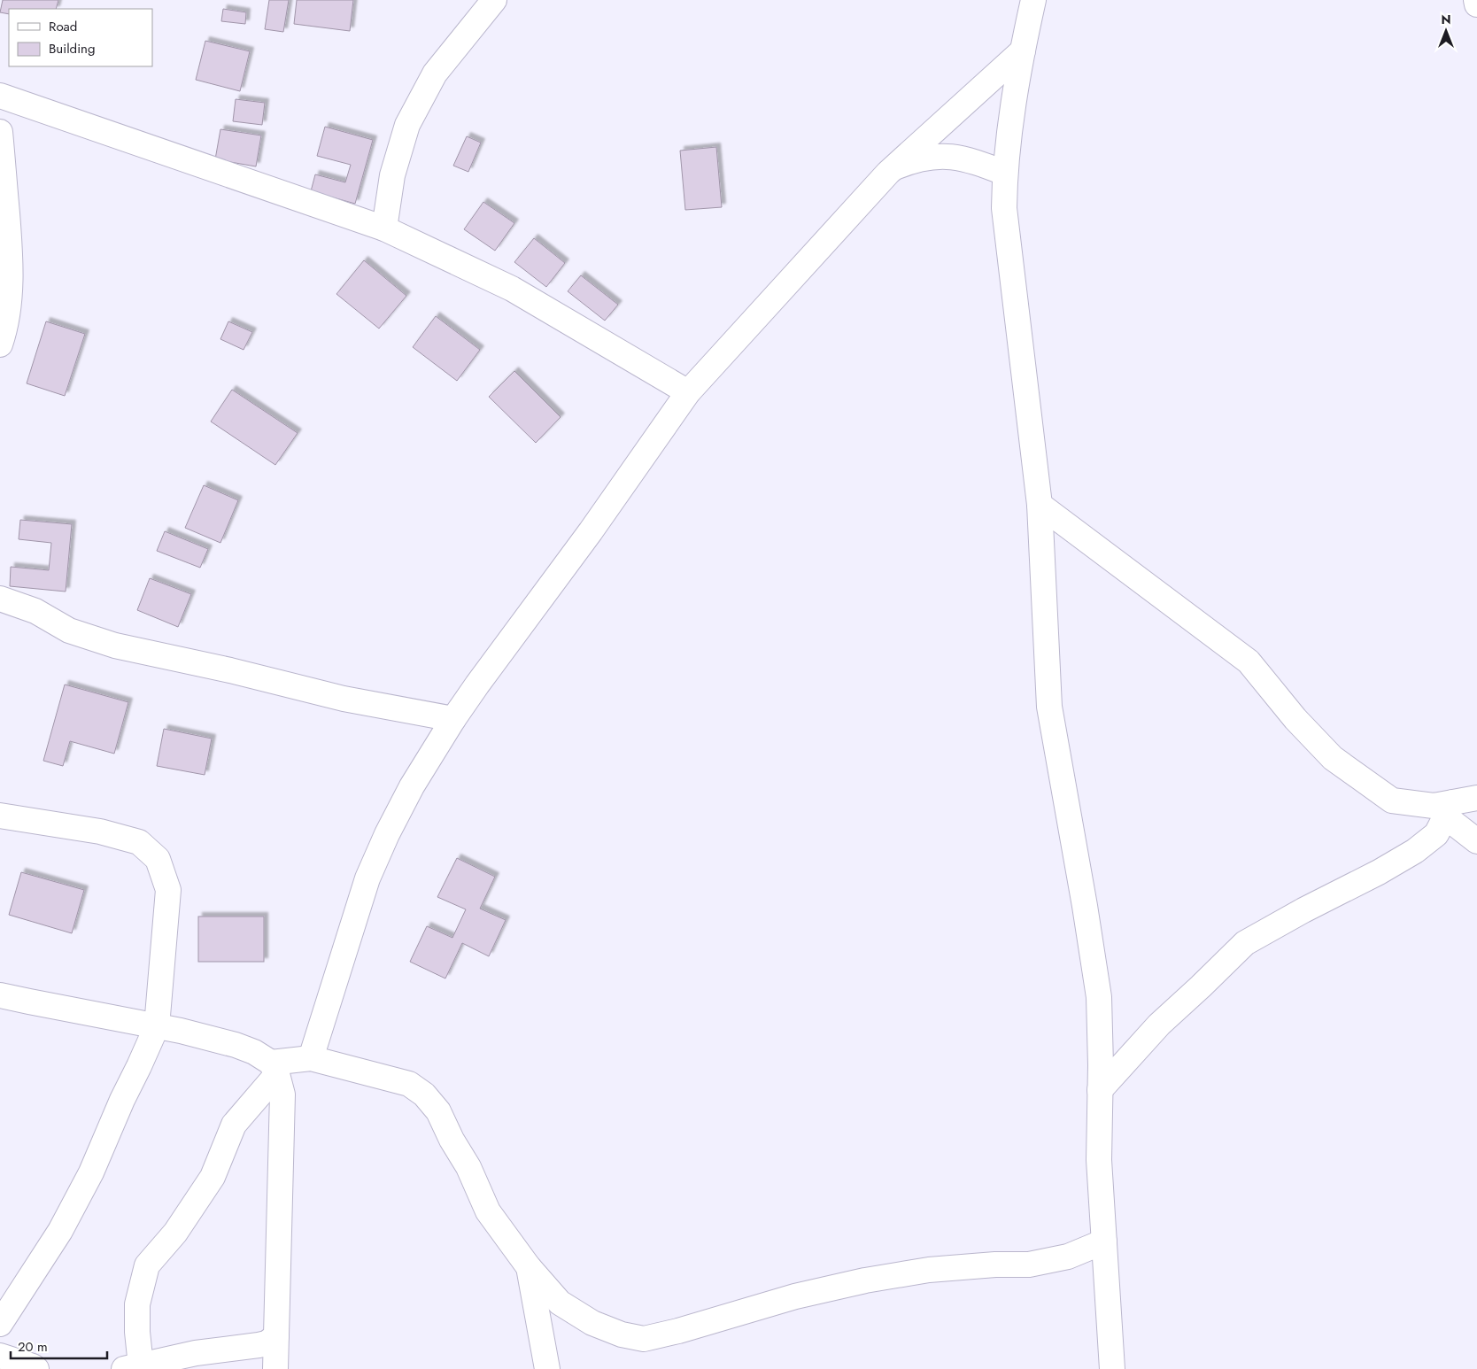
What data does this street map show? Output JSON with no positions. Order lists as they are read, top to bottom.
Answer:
{
  "legend": ["Road", "Building"],
  "scale_bar": "20 m",
  "north": "top"
}
